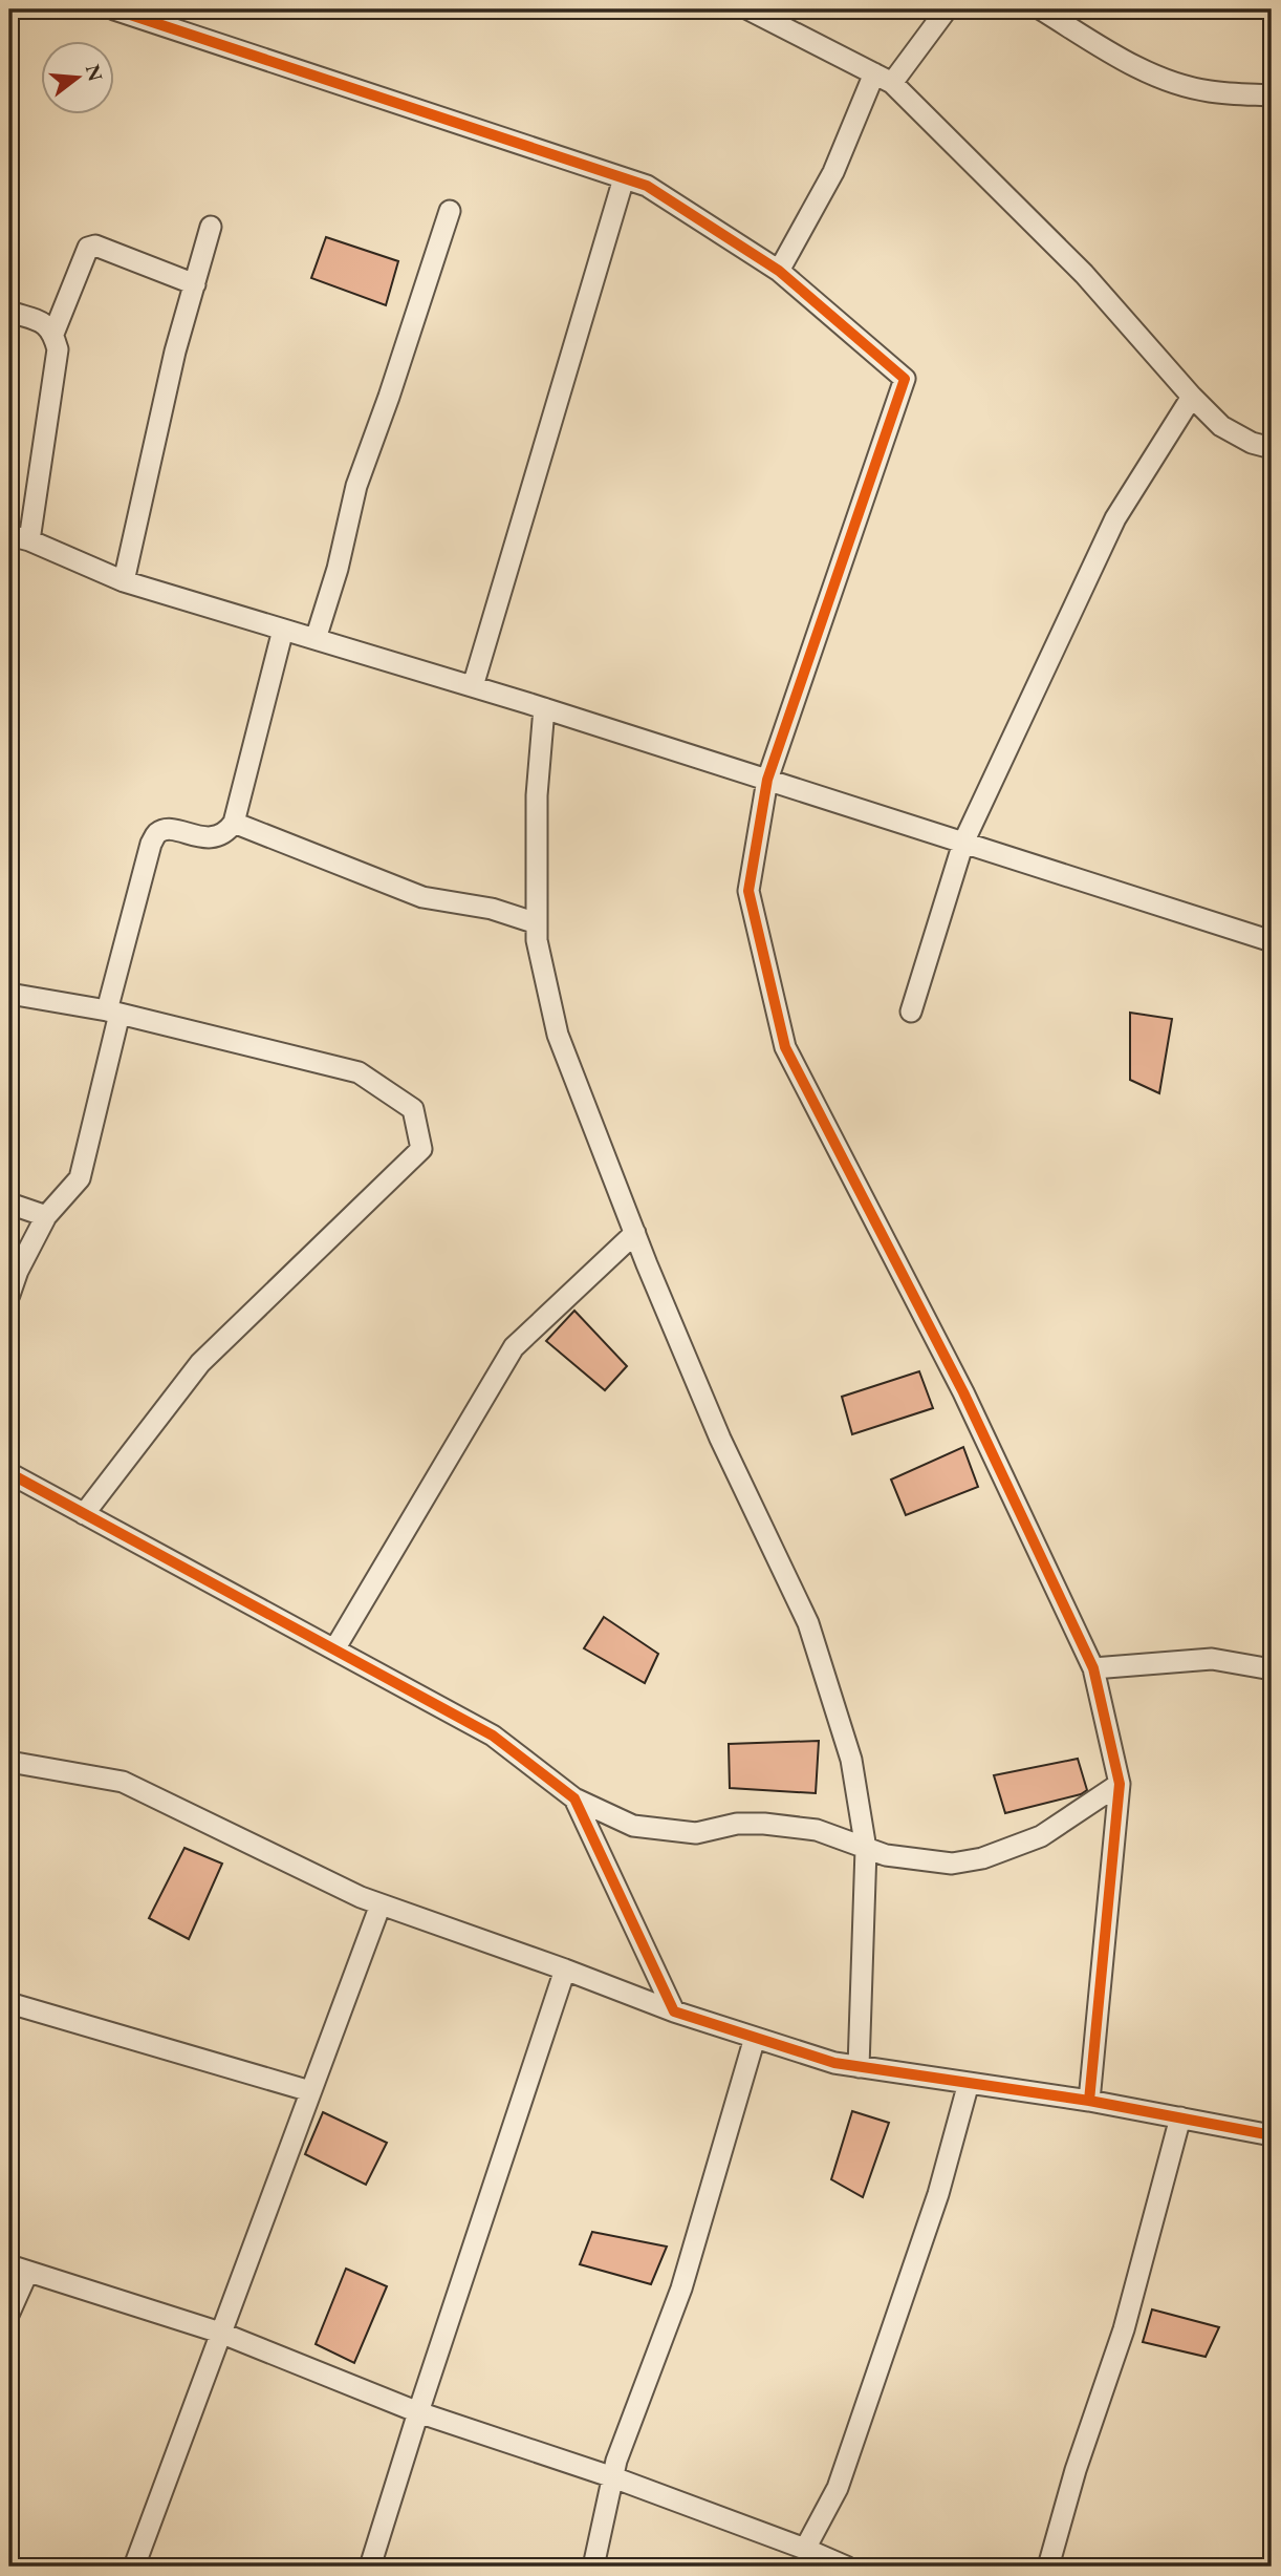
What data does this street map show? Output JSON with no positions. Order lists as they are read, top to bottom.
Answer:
{
  "north": "right"
}
